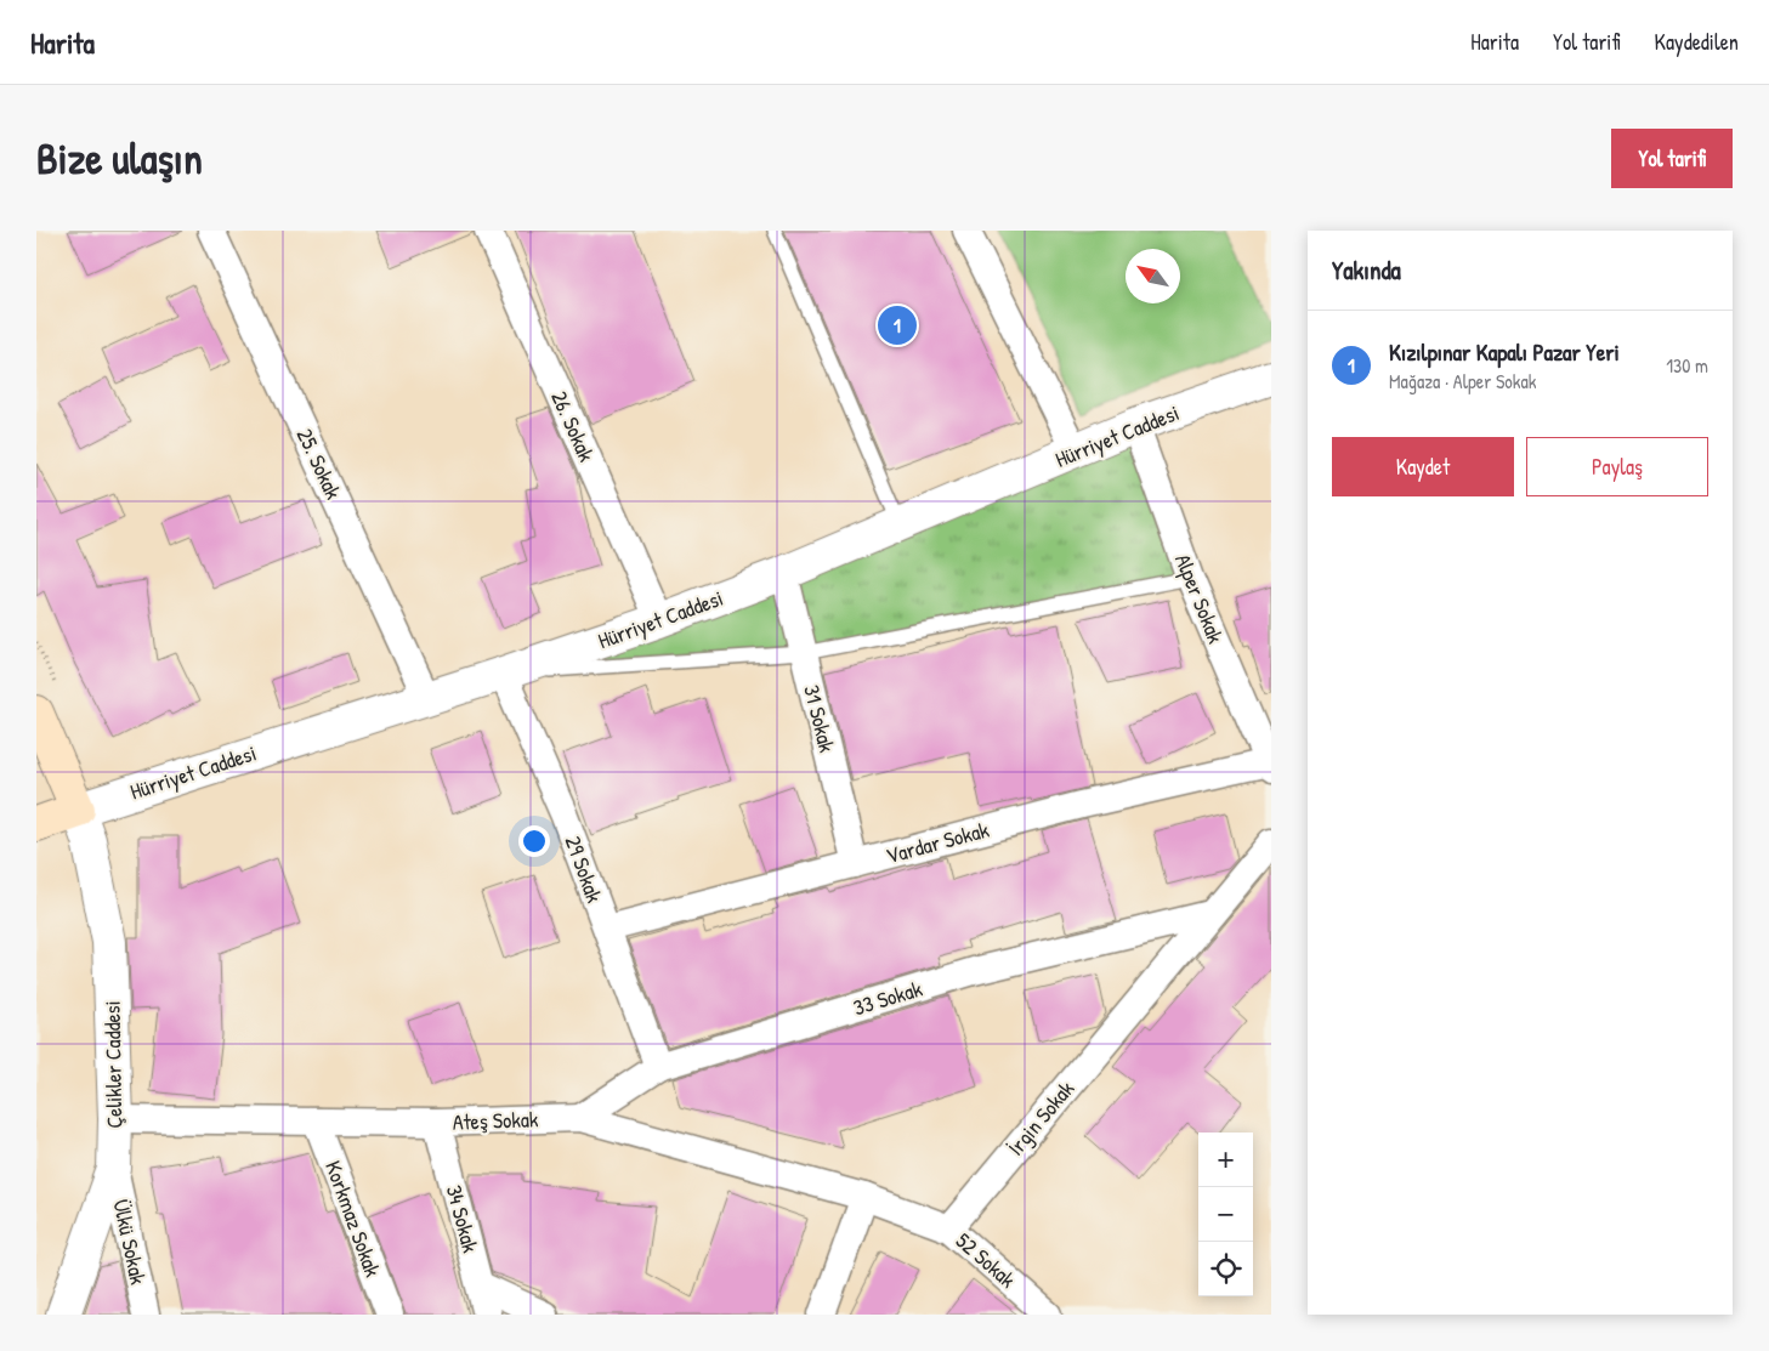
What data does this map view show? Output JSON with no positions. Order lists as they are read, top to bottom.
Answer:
{
  "streets": {
    "main road": ["Hürriyet Caddesi"],
    "street": [
      "26. Sokak",
      "25. Sokak",
      "Alper Sokak",
      "31 Sokak",
      "Vardar Sokak",
      "29 Sokak",
      "33 Sokak",
      "Çelikler Caddesi",
      "İrgin Sokak",
      "Ateş Sokak",
      "Korkmaz Sokak",
      "34 Sokak",
      "Ülkü Sokak",
      "52 Sokak"
    ]
  },
  "crossings": [
    ["26. Sokak", "Hürriyet Caddesi"],
    ["Hürriyet Caddesi", "25. Sokak"],
    ["Hürriyet Caddesi", "Alper Sokak"],
    ["Hürriyet Caddesi", "31 Sokak"],
    ["Hürriyet Caddesi", "29 Sokak"],
    ["Hürriyet Caddesi", "Çelikler Caddesi"],
    ["Alper Sokak", "Vardar Sokak"],
    ["31 Sokak", "Vardar Sokak"],
    ["Vardar Sokak", "29 Sokak"],
    ["29 Sokak", "33 Sokak"],
    ["33 Sokak", "İrgin Sokak"],
    ["33 Sokak", "Ateş Sokak"],
    ["Çelikler Caddesi", "Ateş Sokak"],
    ["Çelikler Caddesi", "Ülkü Sokak"],
    ["İrgin Sokak", "52 Sokak"],
    ["Ateş Sokak", "Korkmaz Sokak"],
    ["Ateş Sokak", "34 Sokak"]
  ],
  "north": "top left",
  "page": {
    "header": "Harita",
    "nav": ["Harita", "Yol tarifi", "Kaydedilen"],
    "buttons": [
      "Yol tarifi",
      ["Kaydet", "Paylaş"]
    ],
    "title": "Bize ulaşın",
    "heading": "Yakında",
    "pins": "1",
    "list": [
      {
        "mark": "1",
        "name": "Kızılpınar Kapalı Pazar Yeri",
        "note": "Mağaza · Alper Sokak",
        "value": "130 m"
      }
    ],
    "map_buttons": ["+", "−"]
  }
}
